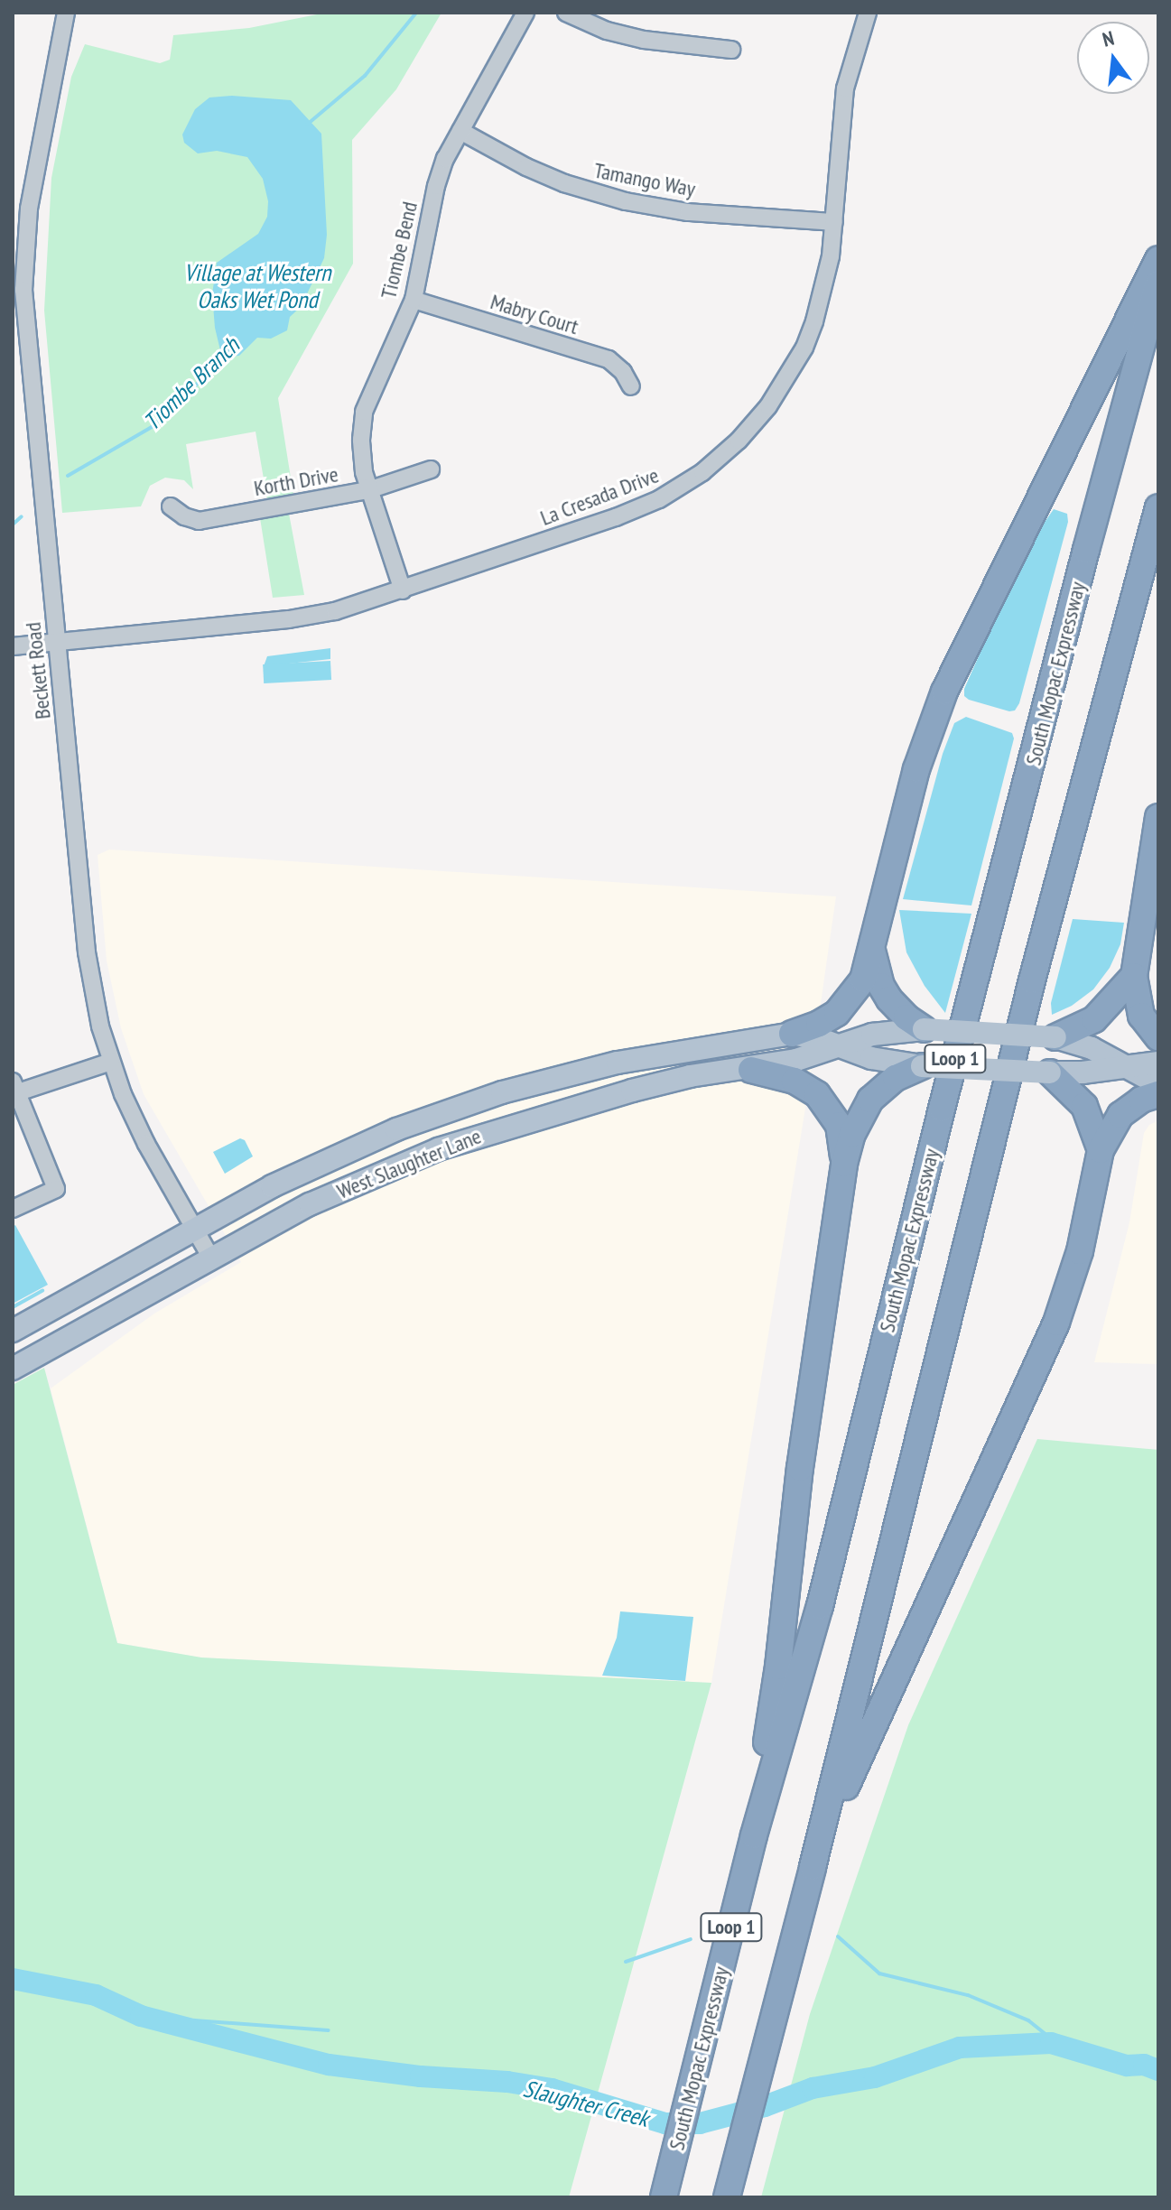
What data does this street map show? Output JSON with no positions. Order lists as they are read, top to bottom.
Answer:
{
  "streets": {
    "highway": ["South Mopac Expressway", "Loop 1"],
    "main road": ["West Slaughter Lane"],
    "street": [
      "Tamango Way",
      "Tiombe Bend",
      "Mabry Court",
      "Korth Drive",
      "La Cresada Drive",
      "Beckett Road"
    ]
  },
  "crossings": [
    ["Tamango Way", "Tiombe Bend"],
    ["Tamango Way", "La Cresada Drive"],
    ["Tiombe Bend", "Mabry Court"],
    ["Tiombe Bend", "Korth Drive"],
    ["Tiombe Bend", "La Cresada Drive"],
    ["La Cresada Drive", "Beckett Road"],
    ["Beckett Road", "West Slaughter Lane"]
  ],
  "water": ["Village at Western Oaks Wet Pond", "Tiombe Branch", "Slaughter Creek"],
  "north": "top"
}
